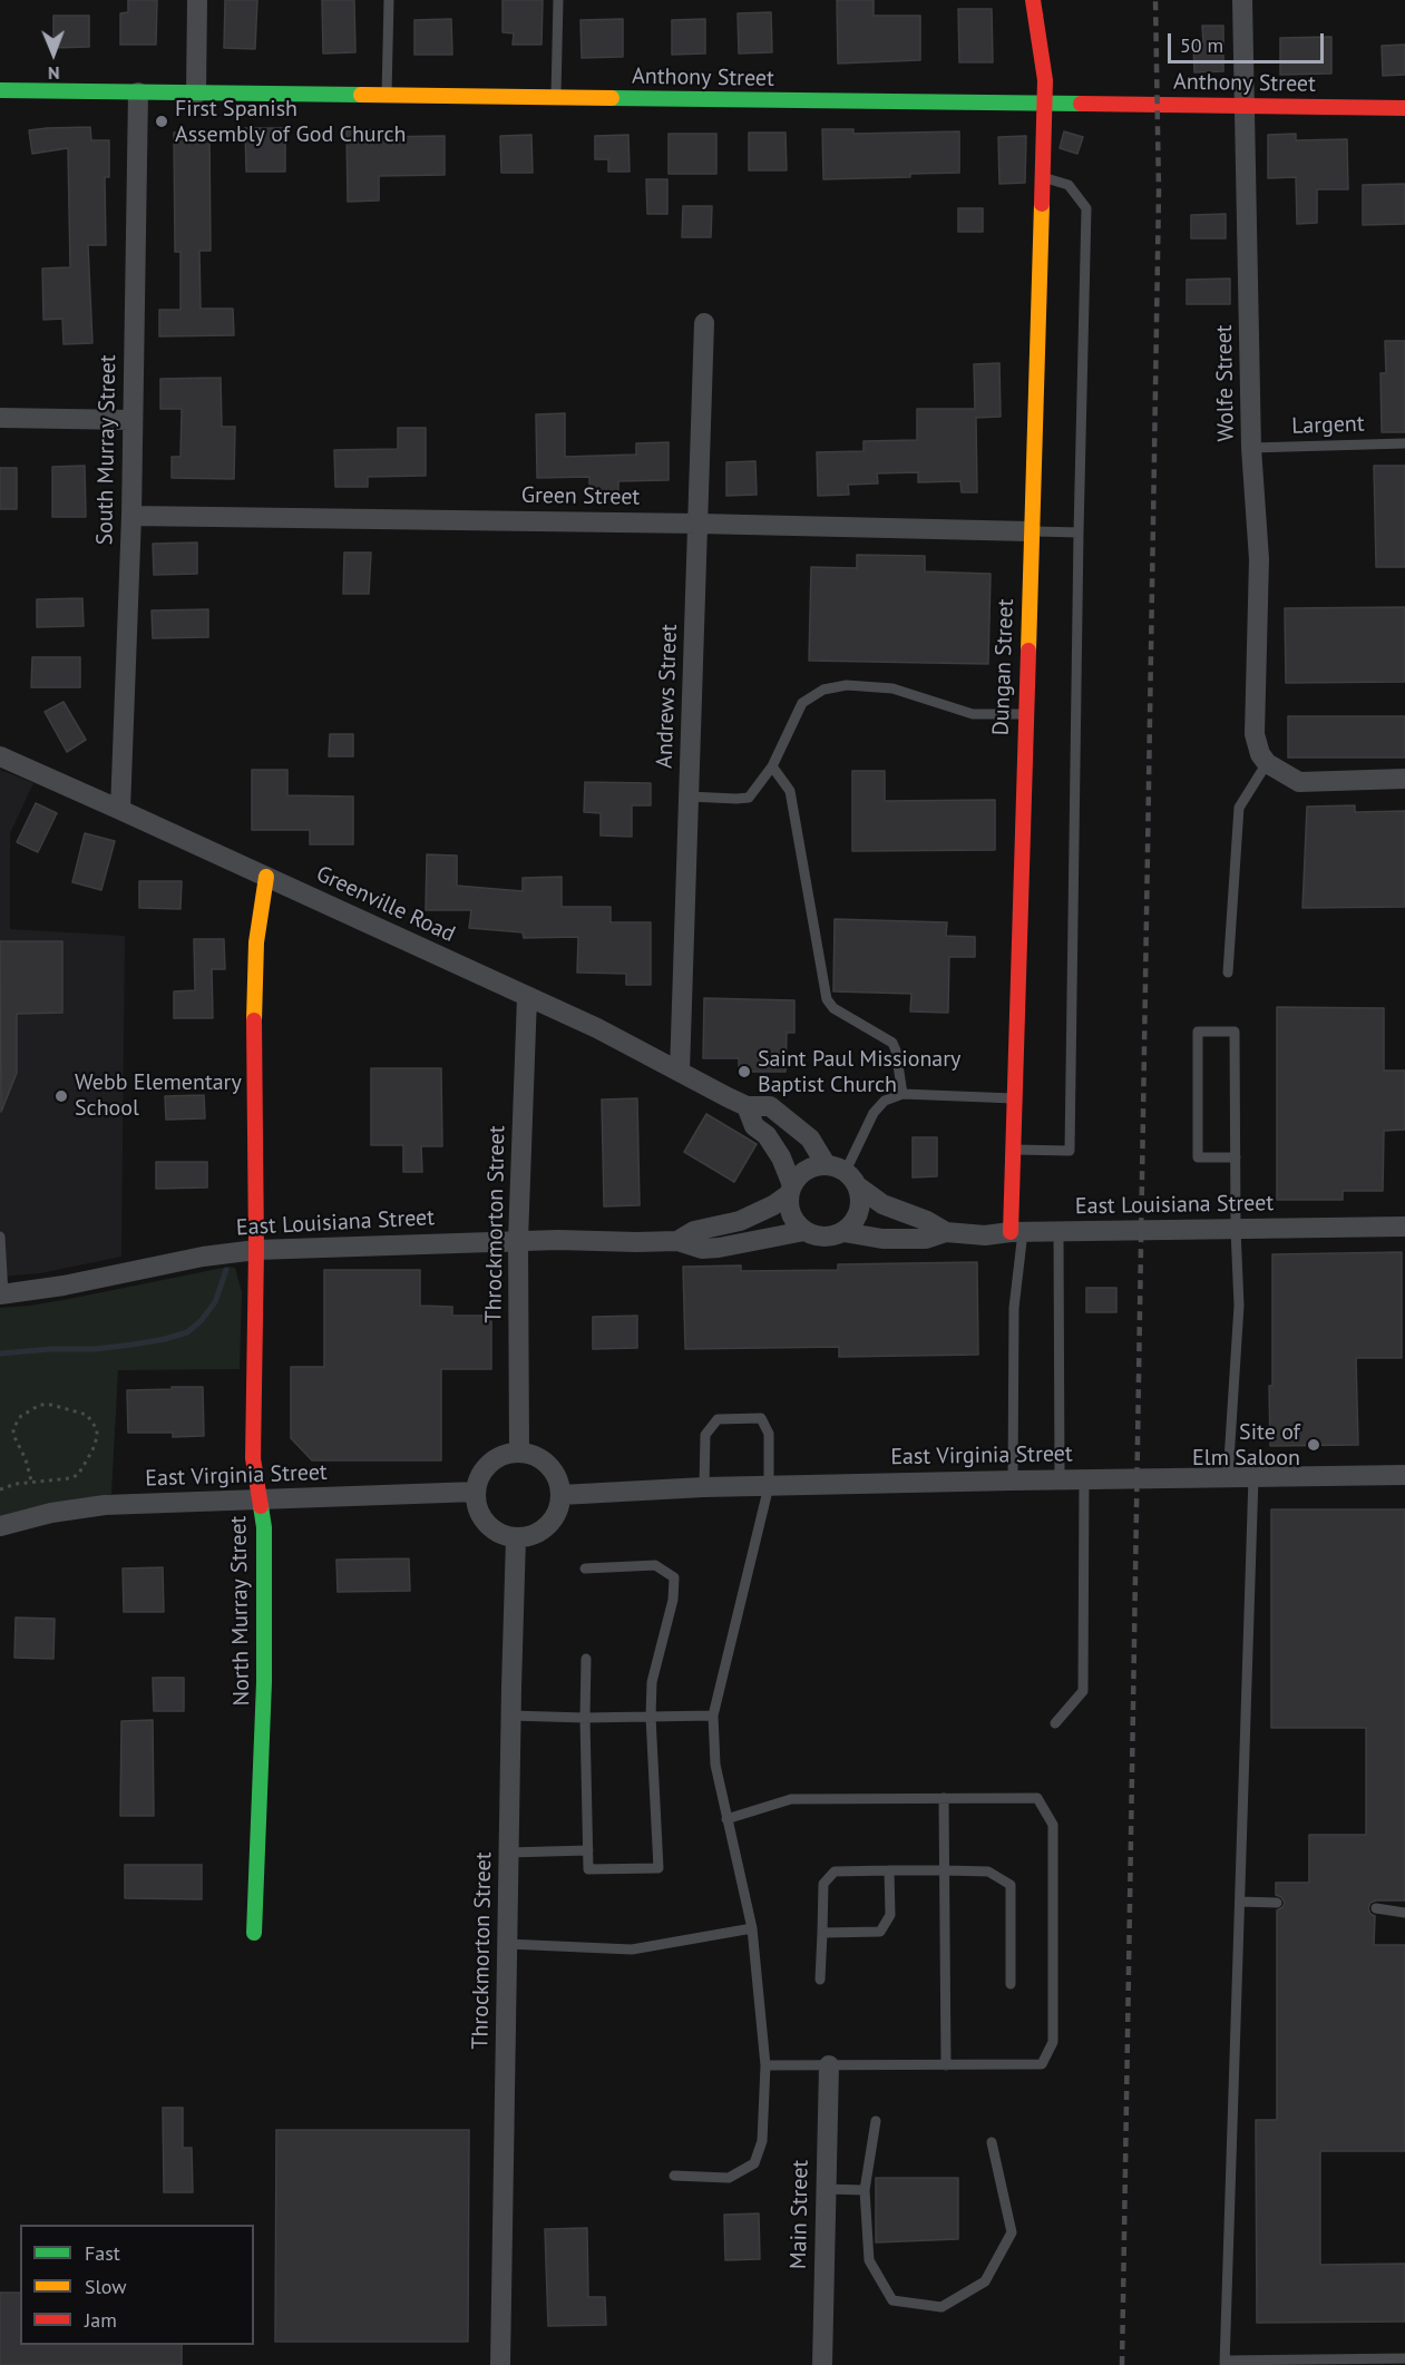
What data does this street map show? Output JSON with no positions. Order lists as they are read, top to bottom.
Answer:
{
  "streets": {
    "street": [
      "Anthony Street",
      "Wolfe Street",
      "South Murray Street",
      "Green Street",
      "Dungan Street",
      "Andrews Street",
      "Greenville Road",
      "East Louisiana Street",
      "Throckmorton Street",
      "East Virginia Street",
      "North Murray Street",
      "Main Street"
    ],
    "lane": ["Largent"]
  },
  "crossings": [
    ["Anthony Street", "Wolfe Street"],
    ["Anthony Street", "South Murray Street"],
    ["Anthony Street", "Dungan Street"],
    ["Wolfe Street", "Largent"],
    ["South Murray Street", "Green Street"],
    ["South Murray Street", "Greenville Road"],
    ["Green Street", "Dungan Street"],
    ["Green Street", "Andrews Street"],
    ["Dungan Street", "East Louisiana Street"],
    ["Andrews Street", "Greenville Road"],
    ["Greenville Road", "East Louisiana Street"],
    ["Greenville Road", "Throckmorton Street"],
    ["East Louisiana Street", "Throckmorton Street"],
    ["East Louisiana Street", "North Murray Street"],
    ["Throckmorton Street", "East Virginia Street"],
    ["East Virginia Street", "North Murray Street"]
  ],
  "places": [
    "First Spanish Assembly of God Church",
    "Saint Paul Missionary Baptist Church",
    "Webb Elementary School",
    "Site of Elm Saloon"
  ],
  "legend": ["Fast", "Slow", "Jam"],
  "scale_bar": "50 m",
  "north": "bottom"
}
